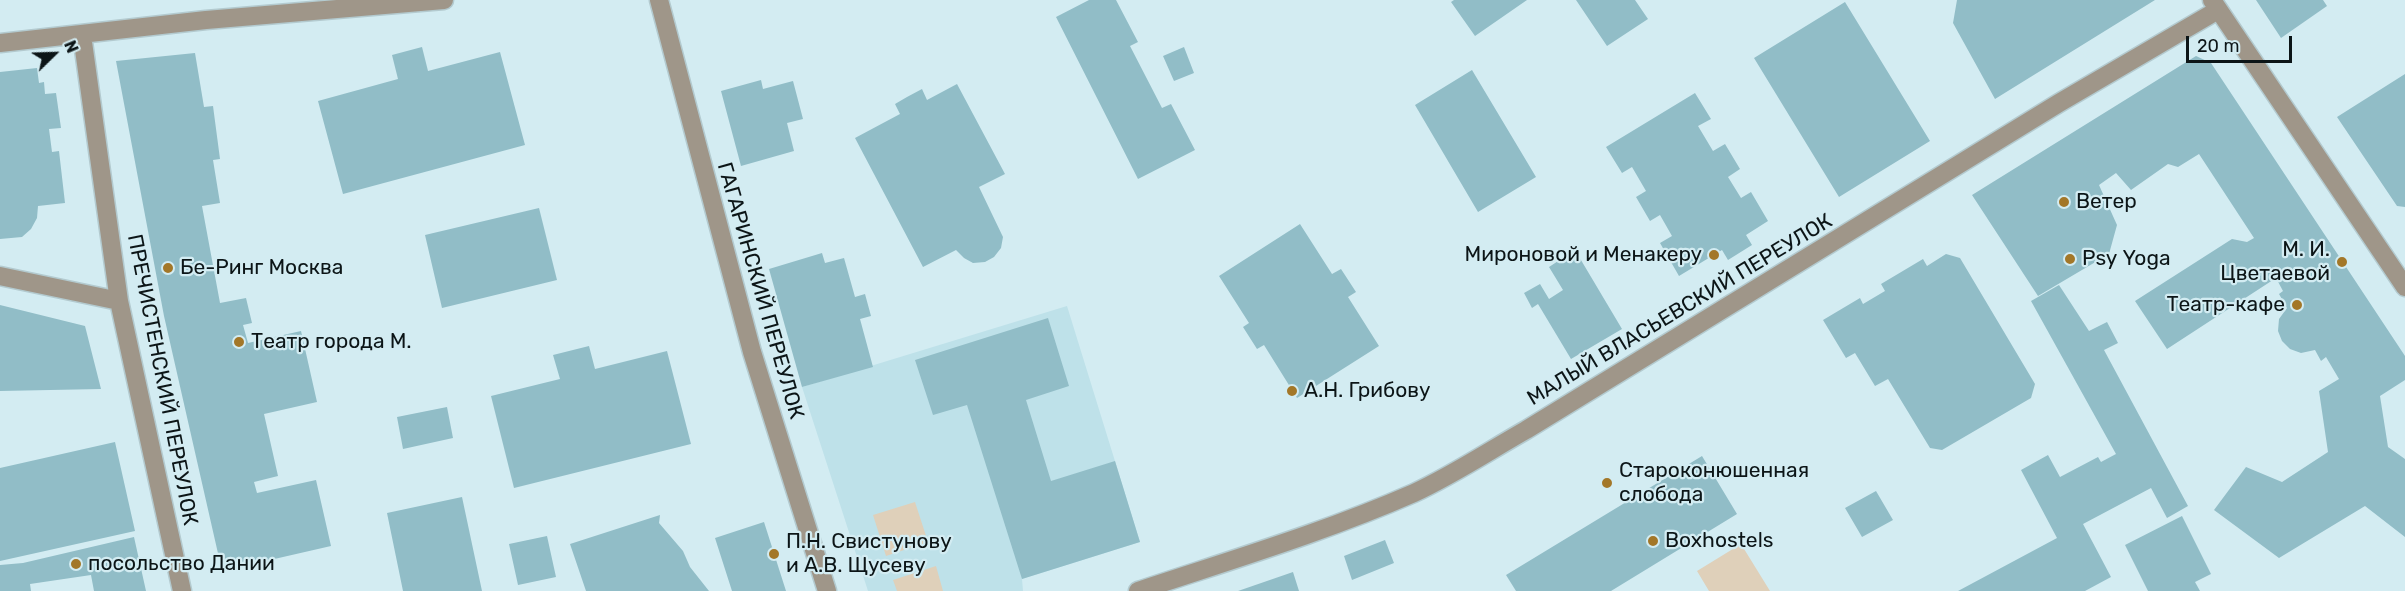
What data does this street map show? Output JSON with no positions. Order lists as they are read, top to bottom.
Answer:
{
  "streets": {
    "street": ["ГАГАРИНСКИЙ ПЕРЕУЛОК", "МАЛЫЙ ВЛАСЬЕВСКИЙ ПЕРЕУЛОК", "ПРЕЧИСТЕНСКИЙ ПЕРЕУЛОК"]
  },
  "places": [
    "Ветер",
    "Мироновой и Менакеру",
    "Psy Yoga",
    "М. И. Цветаевой",
    "Бе-Ринг Москва",
    "Театр-кафе",
    "Театр города М.",
    "А.Н. Грибову",
    "Староконюшенная слобода",
    "Boxhostels",
    "П.Н. Свистунову и А.В. Щусеву",
    "посольство Дании"
  ],
  "scale_bar": "20 m",
  "north": "top right"
}
